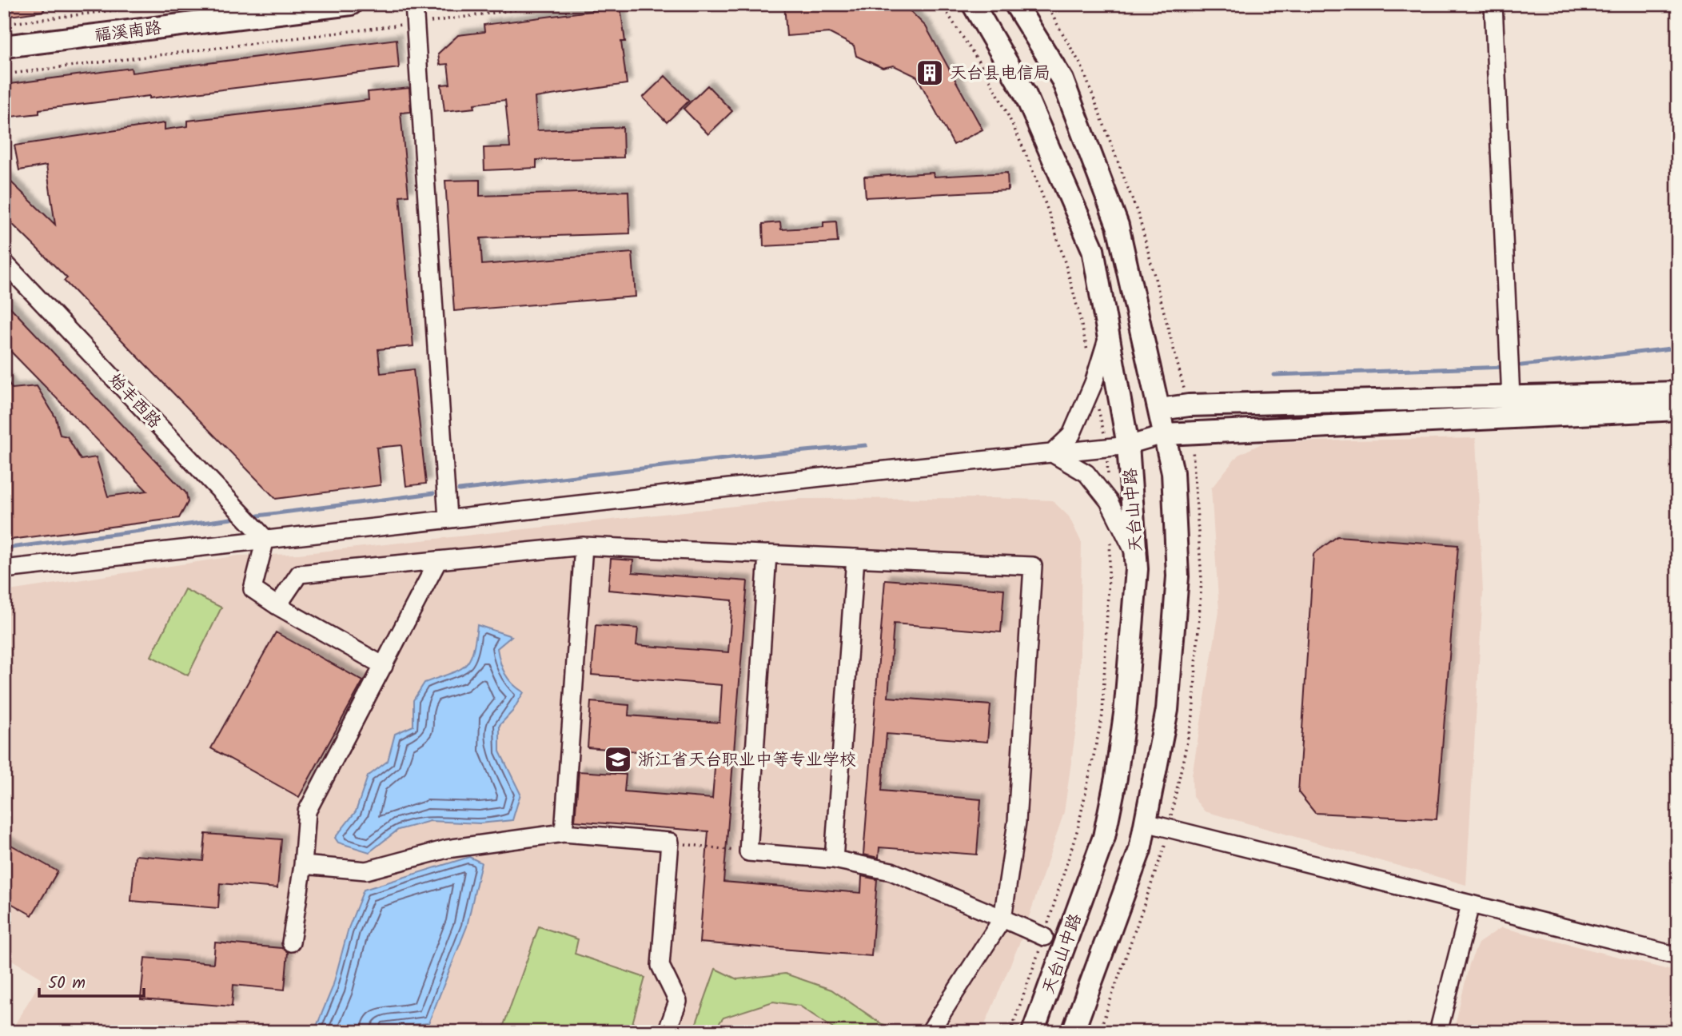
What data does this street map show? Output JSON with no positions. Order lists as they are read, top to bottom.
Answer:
{
  "streets": {
    "main road": ["福溪南路", "天台山中路"],
    "street": ["始丰西路"]
  },
  "places": {
    "building": ["天台县电信局"],
    "school or university": ["浙江省天台职业中等专业学校"]
  },
  "scale_bar": "50 m"
}
